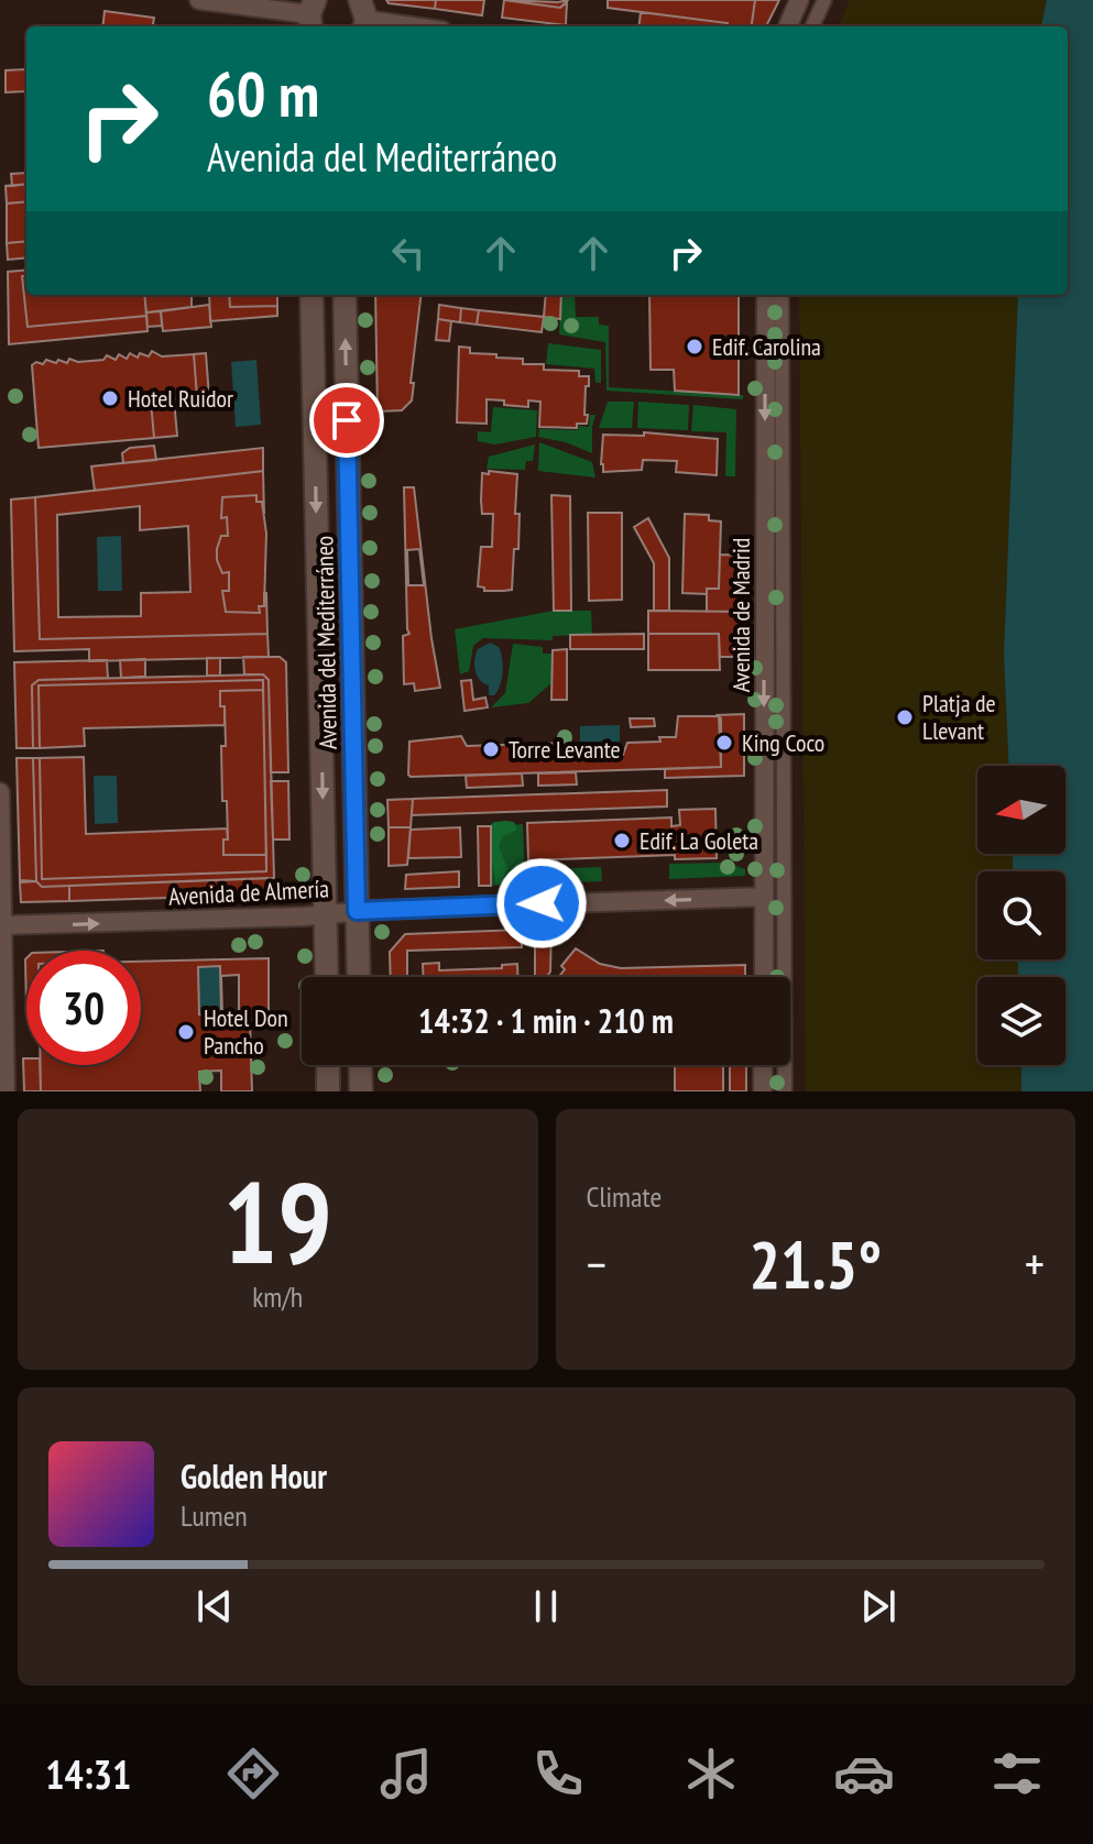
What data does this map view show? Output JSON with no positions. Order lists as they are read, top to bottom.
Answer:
{
  "streets": {
    "street": ["Avenida de Madrid", "Avenida del Mediterráneo", "Avenida de Almería"]
  },
  "crossings": [
    ["Avenida de Madrid", "Avenida de Almería"],
    ["Avenida del Mediterráneo", "Avenida de Almería"]
  ],
  "places": [
    "Edif. Carolina",
    "Hotel Ruidor",
    "Platja de Llevant",
    "King Coco",
    "Torre Levante",
    "Edif. La Goleta",
    "Hotel Don Pancho"
  ],
  "north": "left",
  "page": {
    "turn": ["60 m", "Avenida del Mediterráneo"],
    "limit": "30",
    "trip": "14:32 · 1 min · 210 m",
    "tile": [
      ["19", "km/h"],
      "Climate"
    ],
    "heat": ["−", "21.5°", "+"],
    "song": ["Golden Hour", "Lumen"],
    "tabs": "14:31"
  }
}
